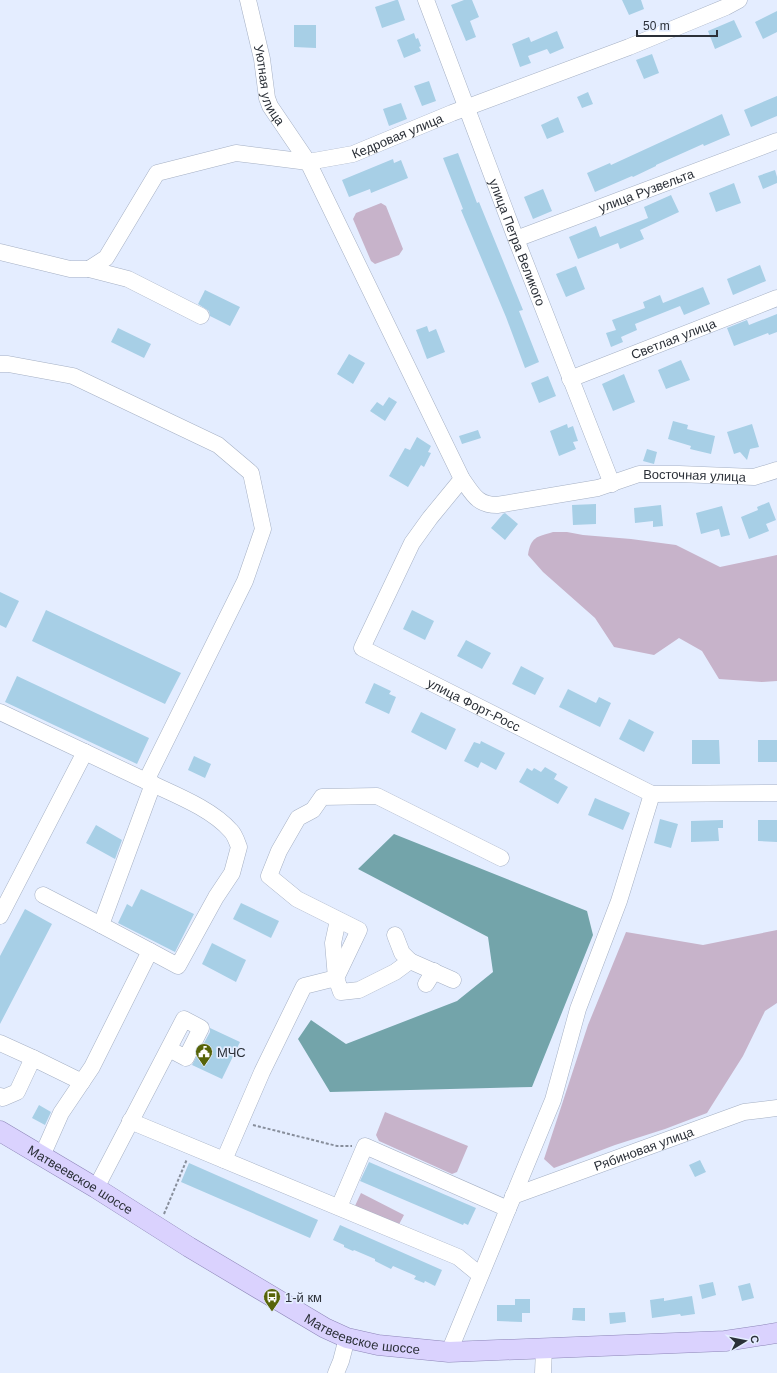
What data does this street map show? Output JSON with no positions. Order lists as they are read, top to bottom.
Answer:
{
  "streets": {
    "main road": ["Матвеевское шоссе"],
    "street": [
      "Уютная улица",
      "Кедровая улица",
      "улица Рузвельта",
      "улица Петра Великого",
      "Светлая улица",
      "Восточная улица",
      "улица Форт-Росс",
      "Рябиновая улица"
    ]
  },
  "crossings": [
    ["Уютная улица", "Кедровая улица"],
    ["Уютная улица", "Восточная улица"],
    ["Уютная улица", "улица Форт-Росс"],
    ["Кедровая улица", "улица Петра Великого"],
    ["улица Рузвельта", "улица Петра Великого"],
    ["улица Петра Великого", "Светлая улица"],
    ["улица Петра Великого", "Восточная улица"],
    ["Восточная улица", "улица Форт-Росс"]
  ],
  "places": {
    "public building": ["МЧС"],
    "bus stop": ["1-й км"]
  },
  "scale_bar": "50 m",
  "north": "right"
}
